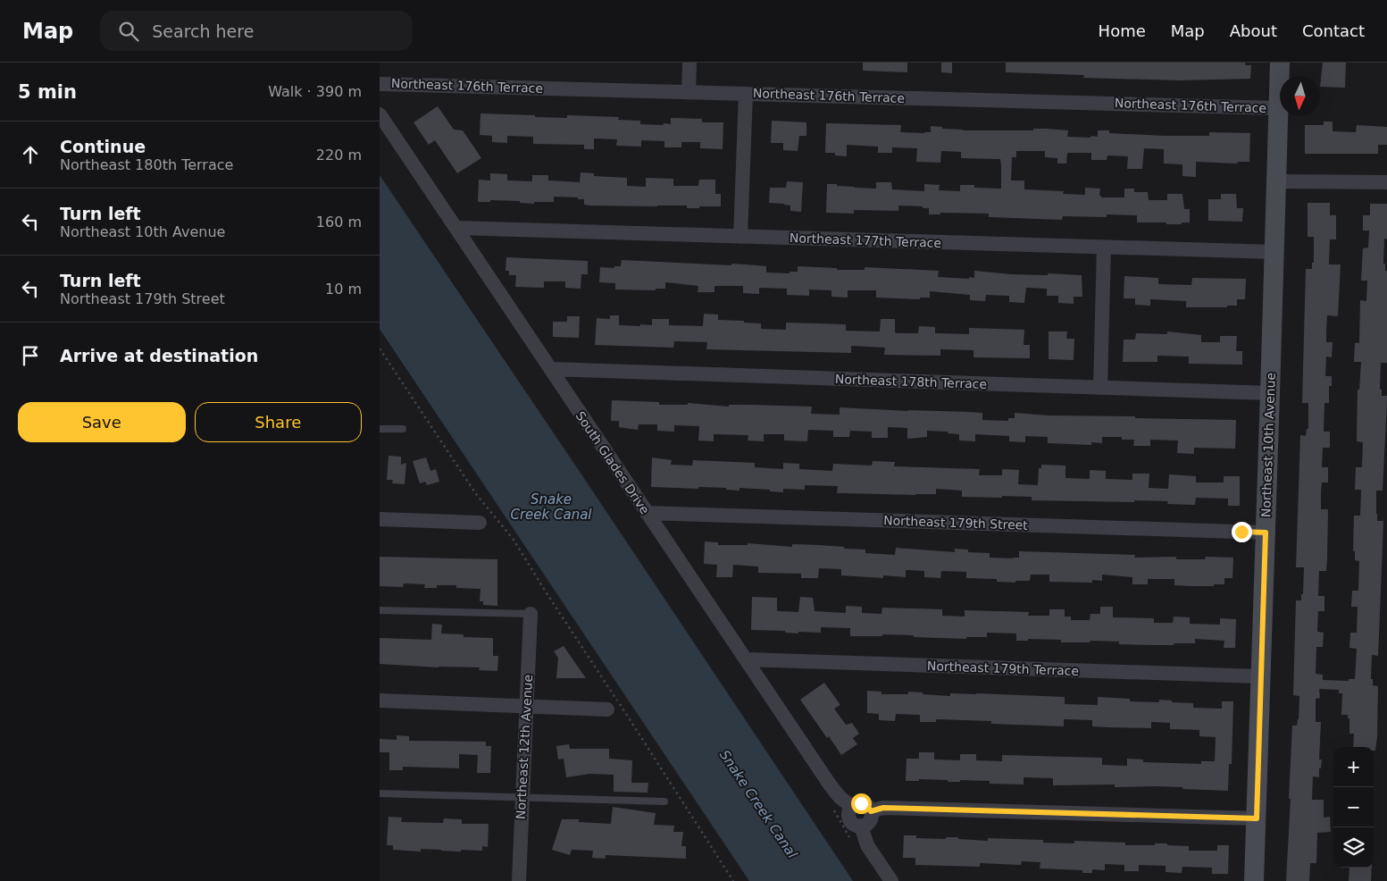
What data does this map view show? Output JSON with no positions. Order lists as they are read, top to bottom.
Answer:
{
  "streets": {
    "street": [
      "Northeast 176th Terrace",
      "Northeast 177th Terrace",
      "Northeast 178th Terrace",
      "Northeast 10th Avenue",
      "South Glades Drive",
      "Northeast 179th Street",
      "Northeast 179th Terrace",
      "Northeast 12th Avenue"
    ]
  },
  "crossings": [
    ["Northeast 176th Terrace", "Northeast 10th Avenue"],
    ["Northeast 177th Terrace", "Northeast 10th Avenue"],
    ["Northeast 177th Terrace", "South Glades Drive"],
    ["Northeast 178th Terrace", "Northeast 10th Avenue"],
    ["Northeast 178th Terrace", "South Glades Drive"],
    ["Northeast 10th Avenue", "Northeast 179th Street"],
    ["Northeast 10th Avenue", "Northeast 179th Terrace"],
    ["South Glades Drive", "Northeast 179th Street"],
    ["South Glades Drive", "Northeast 179th Terrace"]
  ],
  "water": ["Snake Creek Canal"],
  "north": "bottom",
  "page": {
    "header": "Map",
    "search": "Search here",
    "nav": [
      "Home",
      "Map",
      "About",
      "Contact"
    ],
    "heading": ["5 min", "Walk · 390 m"],
    "list": [
      ["Continue", "Northeast 180th Terrace", "220 m"],
      ["Turn left", "Northeast 10th Avenue", "160 m"],
      ["Turn left", "Northeast 179th Street", "10 m"],
      "Arrive at destination"
    ],
    "buttons": ["Save", "Share"],
    "map_buttons": ["+", "−"]
  }
}
